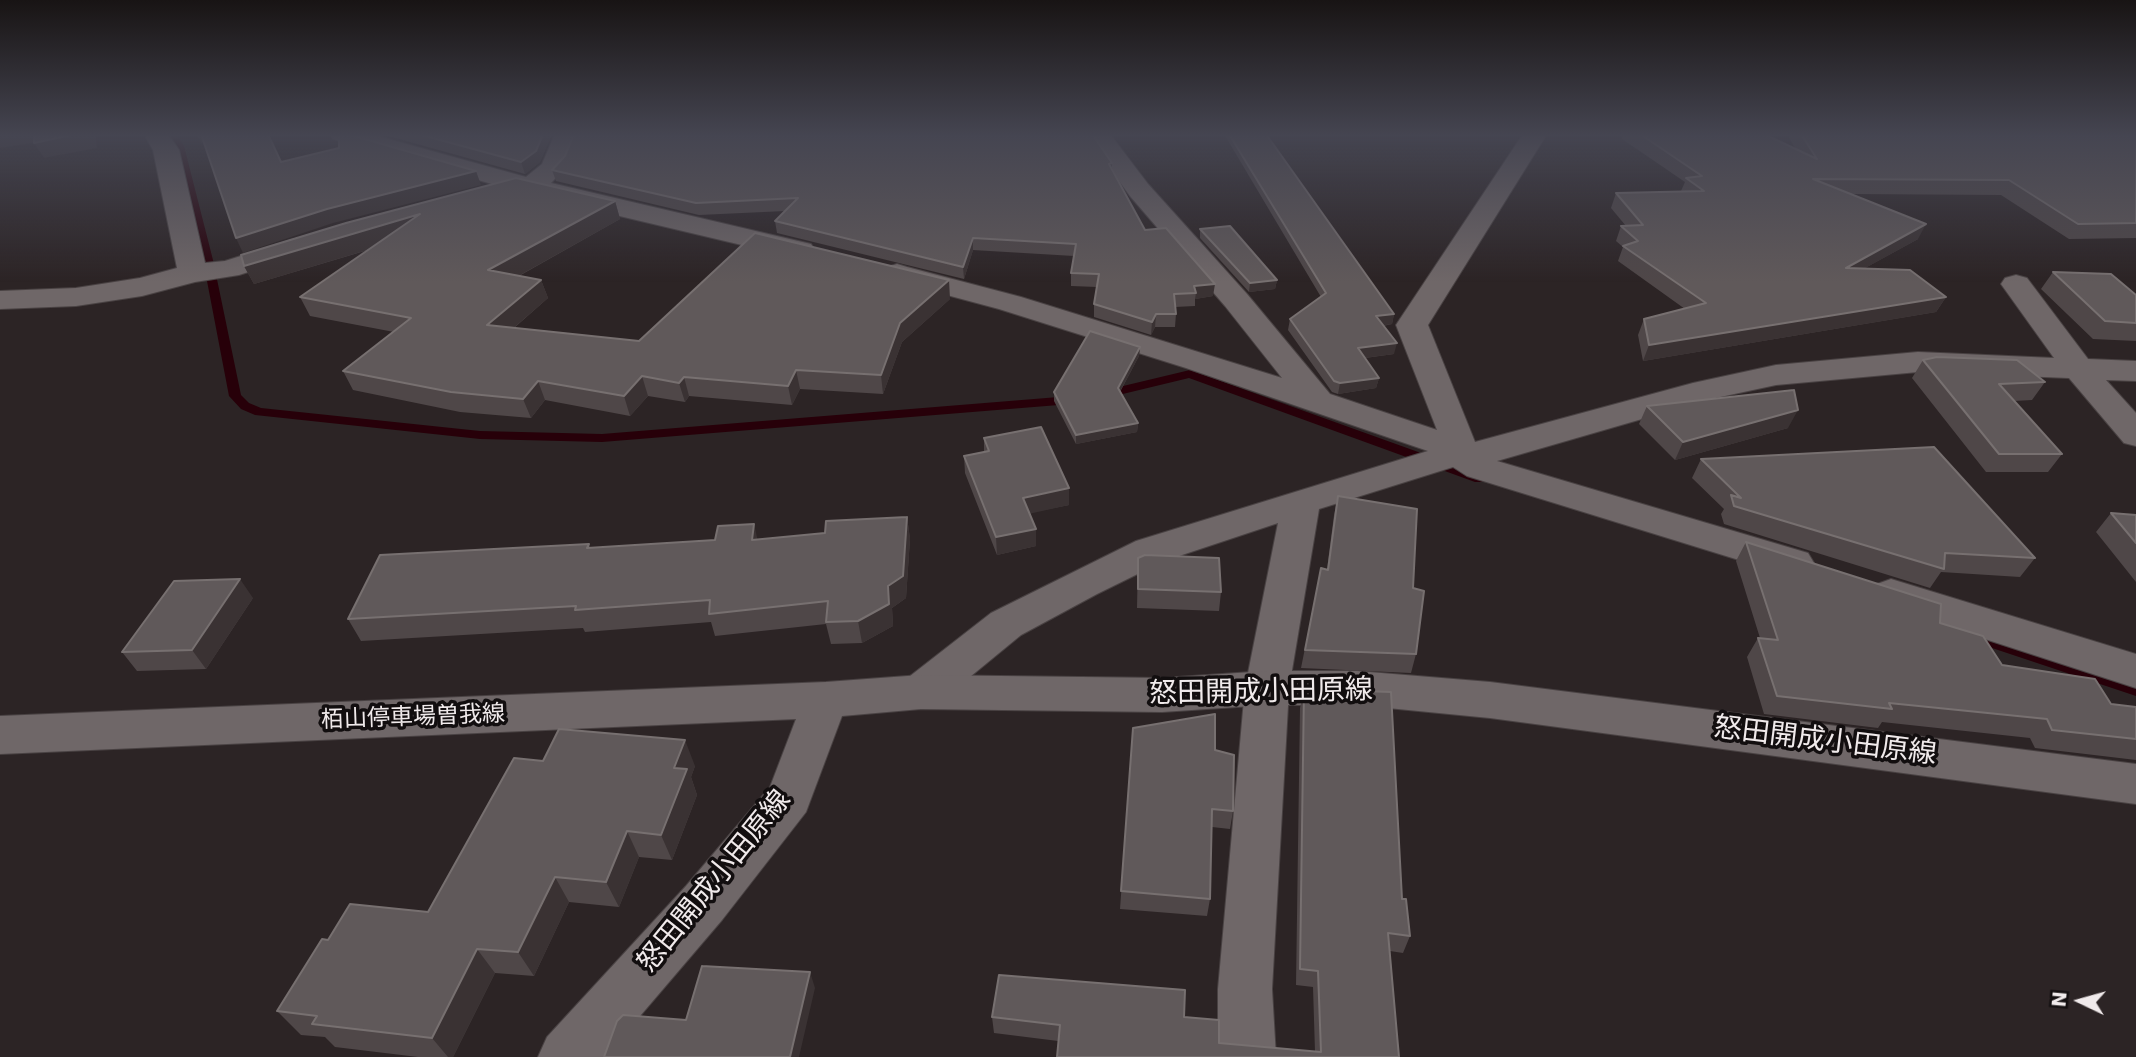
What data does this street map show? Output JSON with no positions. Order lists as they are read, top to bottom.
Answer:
{
  "streets": {
    "street": ["怒田開成小田原線", "栢山停車場曽我線"]
  },
  "crossings": [
    ["怒田開成小田原線", "栢山停車場曽我線"]
  ],
  "north": "left"
}
